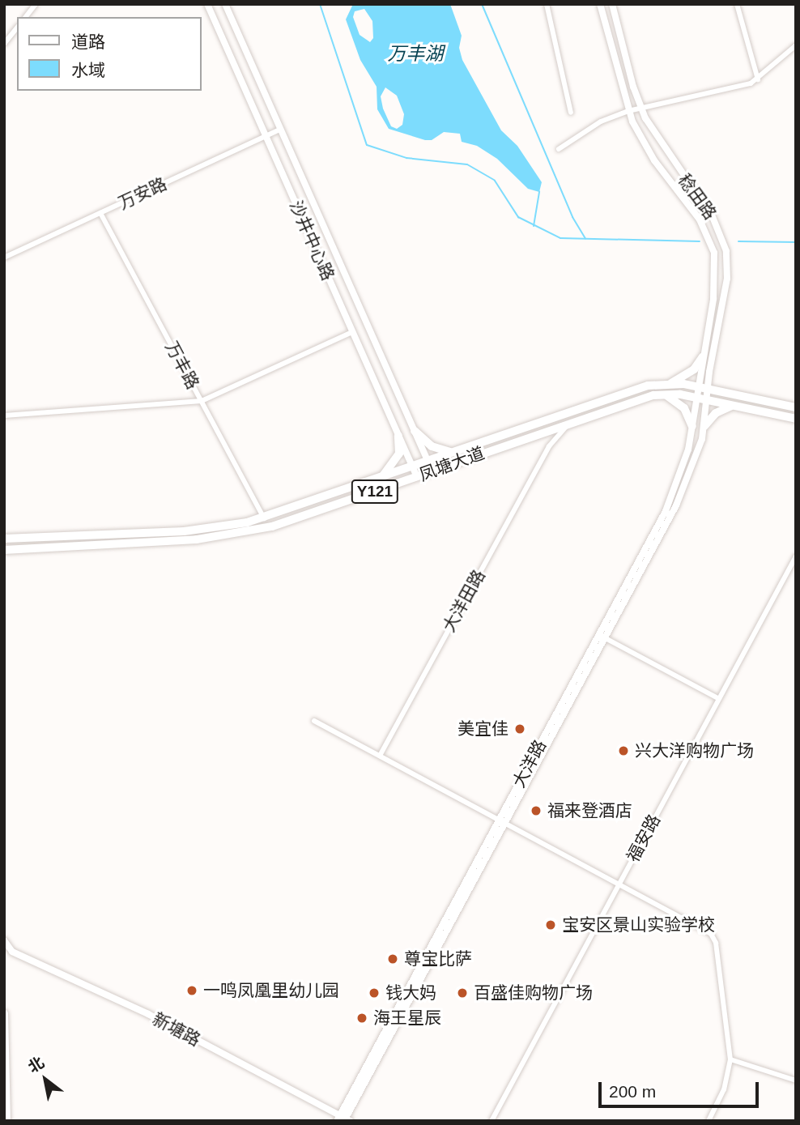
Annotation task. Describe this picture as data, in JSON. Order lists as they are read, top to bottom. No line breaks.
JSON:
{"streets":{"main road":["凤塘大道","Y121"],"street":["万安路","稔田路","沙井中心路","万丰路","大洋田路","大洋路","福安路","新塘路"]},"crossings":[["万安路","沙井中心路"],["万安路","万丰路"],["稔田路","凤塘大道"],["稔田路","大洋路"],["沙井中心路","凤塘大道"],["万丰路","凤塘大道"],["凤塘大道","大洋田路"],["凤塘大道","大洋路"],["大洋路","新塘路"]],"water":["万丰湖"],"places":["美宜佳","兴大洋购物广场","福来登酒店","宝安区景山实验学校","尊宝比萨","一鸣凤凰里幼儿园","钱大妈","百盛佳购物广场","海王星辰"],"legend":["道路","水域"],"scale_bar":"200 m","north":"top left"}
